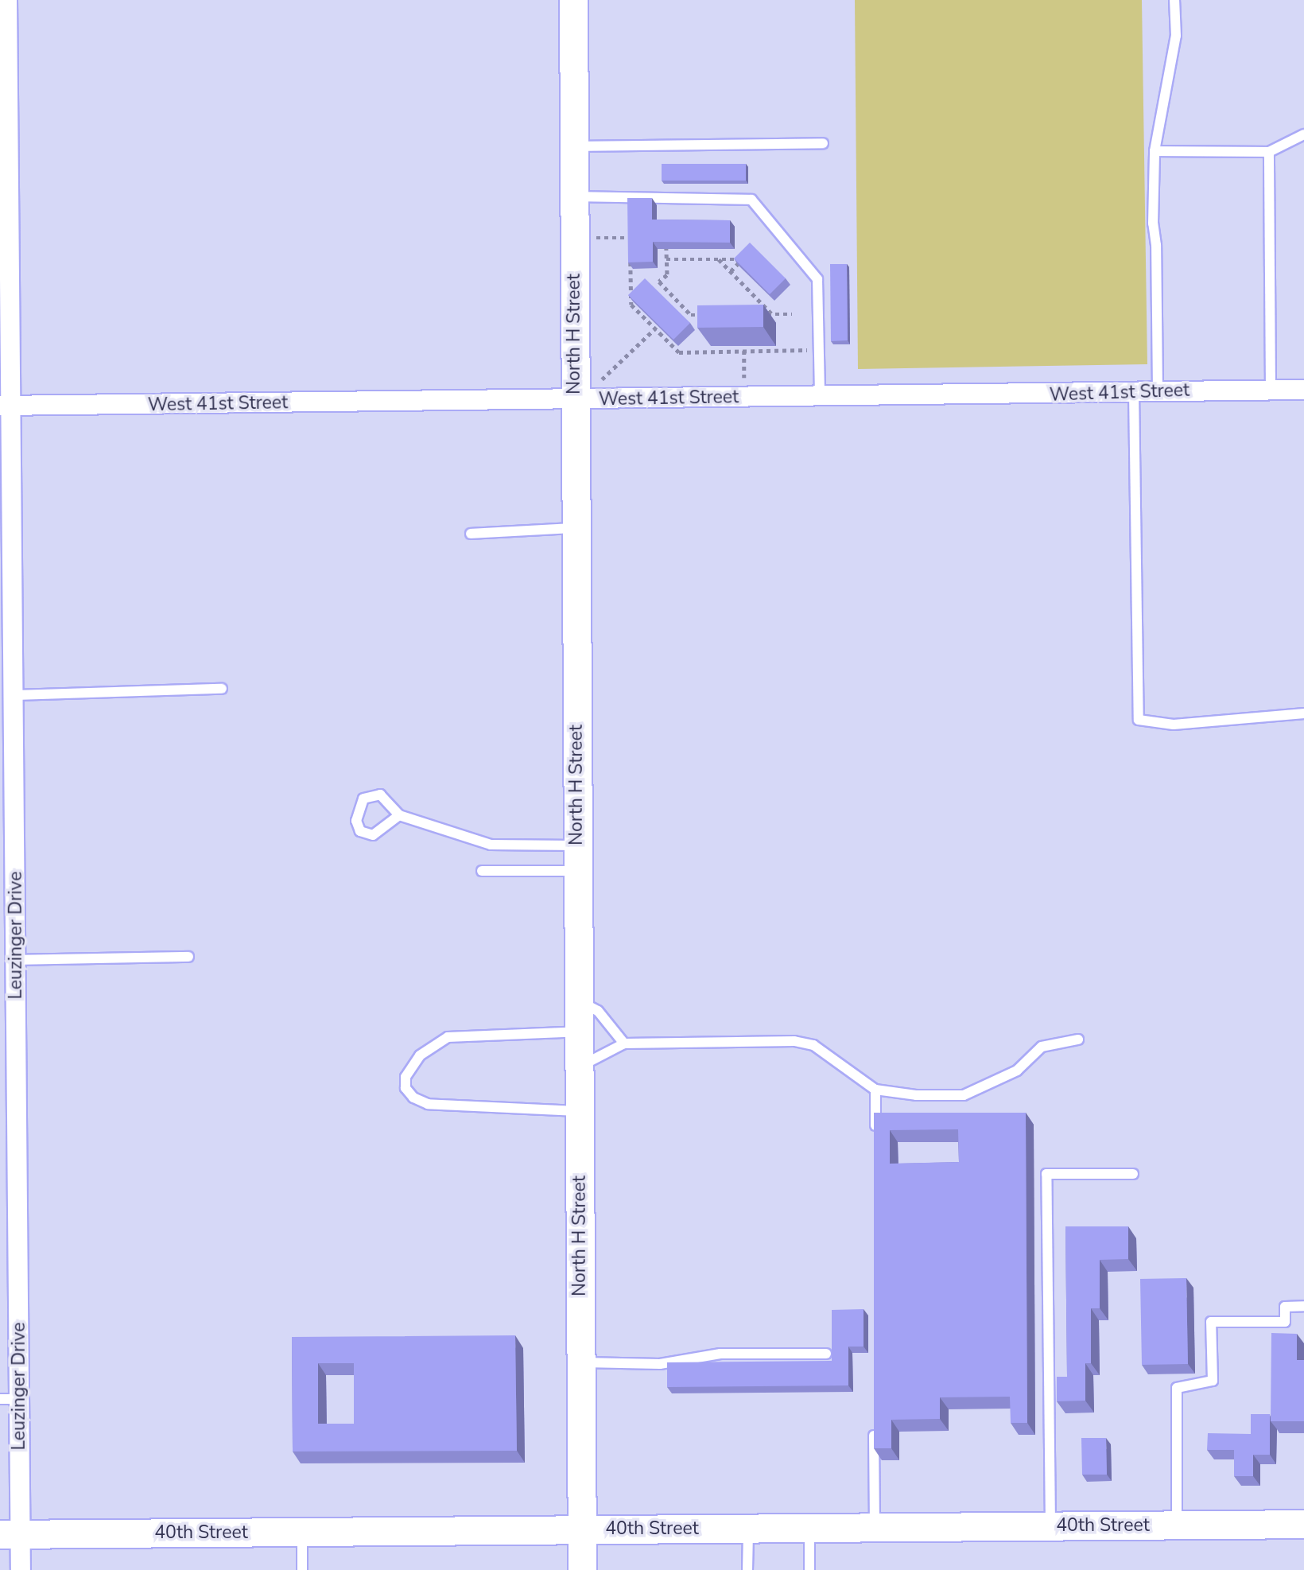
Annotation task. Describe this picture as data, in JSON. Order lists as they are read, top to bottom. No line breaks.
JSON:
{"streets":{"street":["North H Street","West 41st Street","Leuzinger Drive","40th Street"]},"crossings":[["North H Street","West 41st Street"],["North H Street","40th Street"],["West 41st Street","Leuzinger Drive"],["Leuzinger Drive","40th Street"]]}
